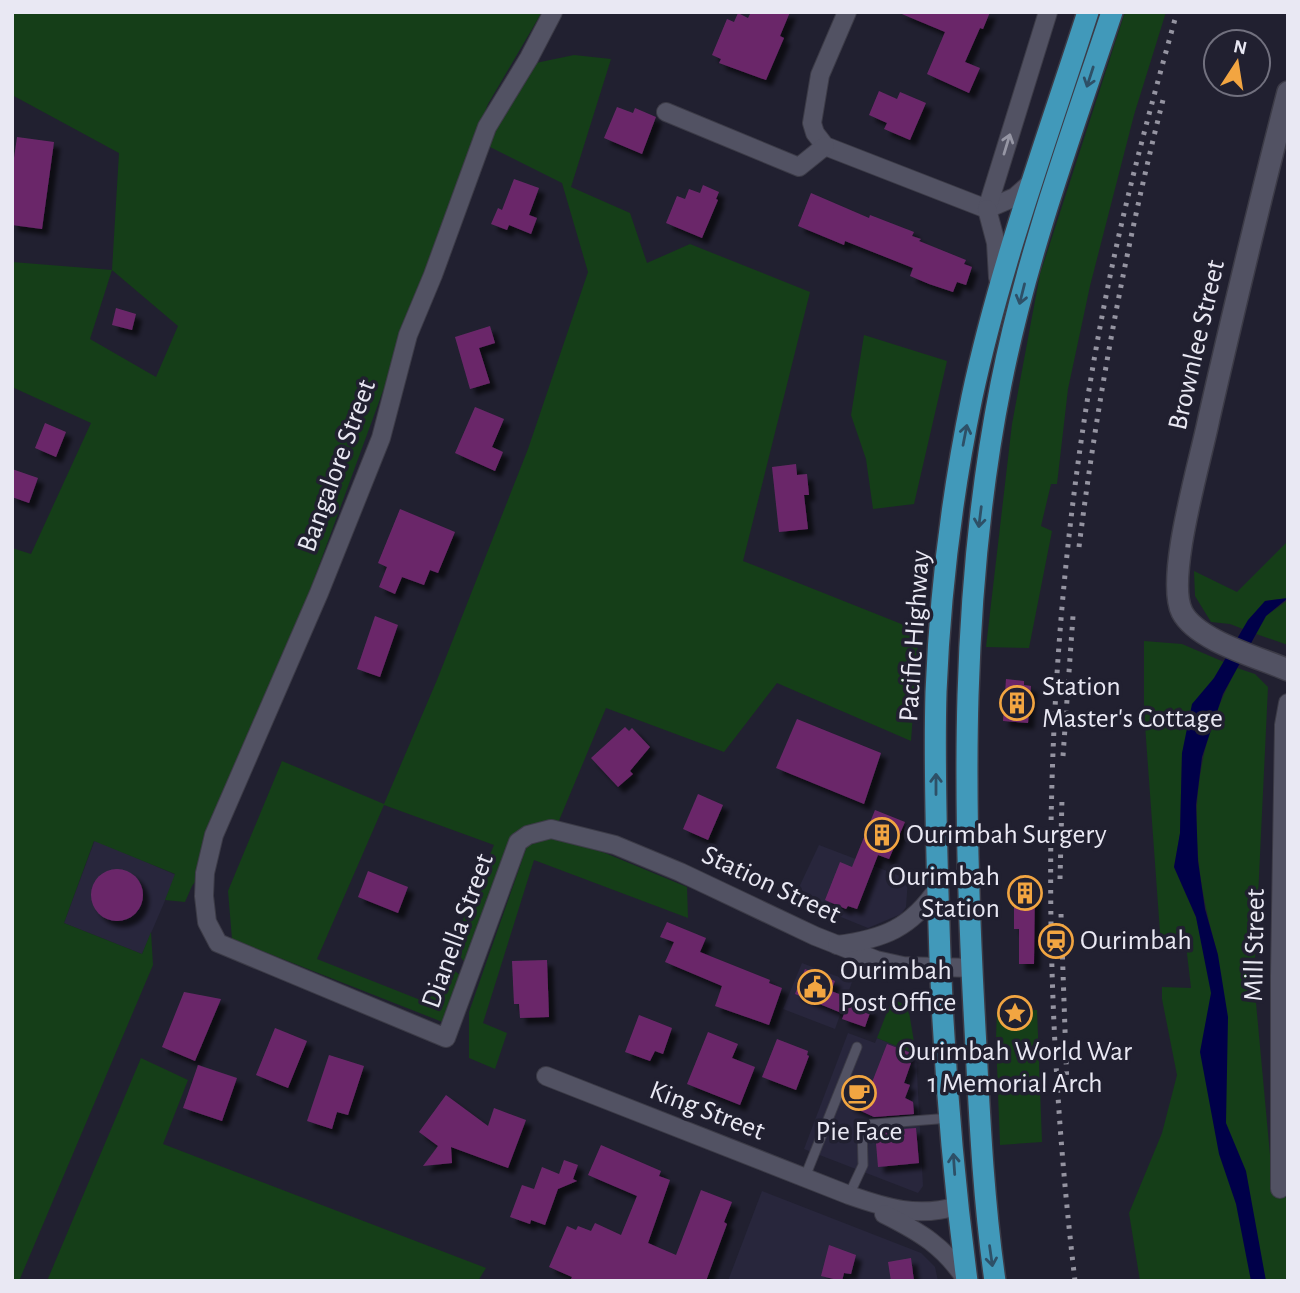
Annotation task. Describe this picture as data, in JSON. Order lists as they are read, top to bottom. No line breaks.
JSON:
{"streets":{"main road":["Pacific Highway"],"street":["Brownlee Street","Bangalore Street","Station Street","Dianella Street","Mill Street","King Street"]},"crossings":[["Bangalore Street","Dianella Street"],["Pacific Highway","Station Street"],["Pacific Highway","King Street"],["Station Street","Dianella Street"]],"places":{"building":["Station Master's Cottage","Ourimbah Surgery","Ourimbah Station"],"station":["Ourimbah"],"public building":["Ourimbah Post Office"],"place":["Ourimbah World War 1 Memorial Arch"],"cafe":["Pie Face"]},"north":"top"}
